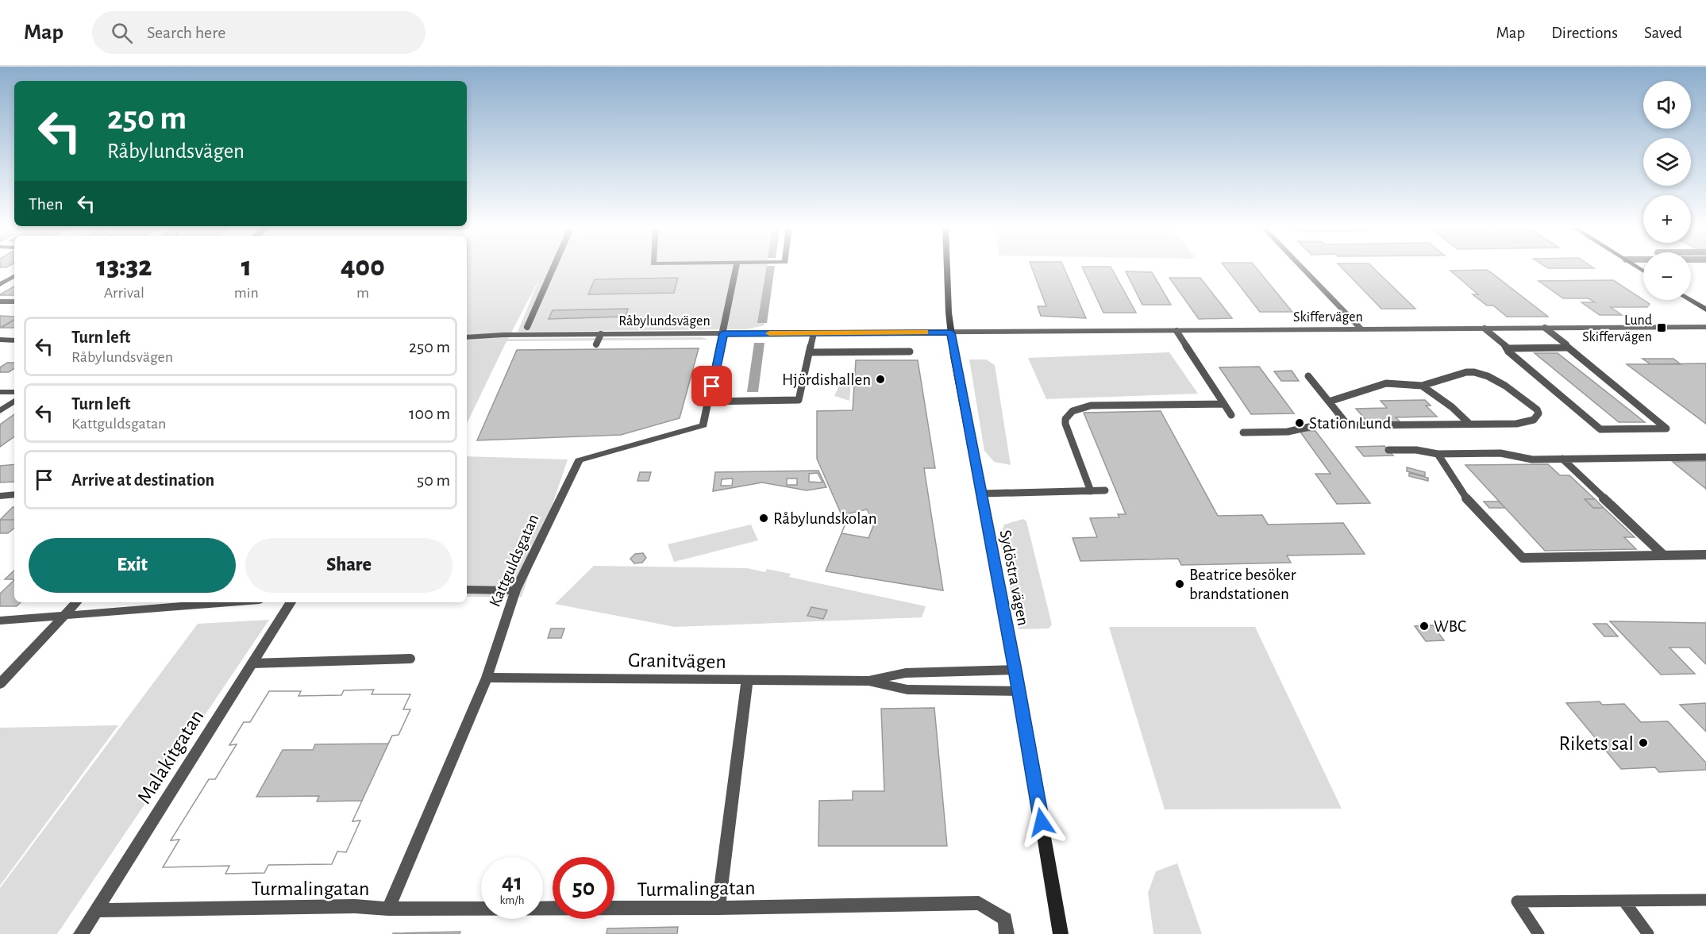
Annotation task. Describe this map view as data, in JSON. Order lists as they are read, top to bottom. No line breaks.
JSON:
{"streets":{"main road":["Sydöstra vägen"],"street":["Skiffervägen","Råbylundsvägen","Kattguldsgatan","Granitvägen","Malakitgatan","Turmalingatan"]},"crossings":[["Skiffervägen","Råbylundsvägen"],["Skiffervägen","Sydöstra vägen"],["Råbylundsvägen","Kattguldsgatan"],["Råbylundsvägen","Sydöstra vägen"],["Kattguldsgatan","Granitvägen"],["Kattguldsgatan","Turmalingatan"],["Sydöstra vägen","Granitvägen"],["Malakitgatan","Turmalingatan"]],"places":{"transit":["Lund Skiffervägen"],"other":["Hjördishallen","Station Lund","Råbylundskolan","Beatrice besöker brandstationen","WBC","Rikets sal"]},"page":{"header":"Map","search":"Search here","nav":["Map","Directions","Saved"],"map_buttons":["+","−"],"turn":["250 m","Råbylundsvägen"],"then":"Then","eta":["13:32","Arrival","1","min","400","m"],"list":[{"name":"Turn left","note":"Råbylundsvägen","value":"250 m"},{"name":"Turn left","note":"Kattguldsgatan","value":"100 m"},{"name":"Arrive at destination","value":"50 m"}],"buttons":["Exit","Share"],"speed":"41 km/h","limit":"50"}}
